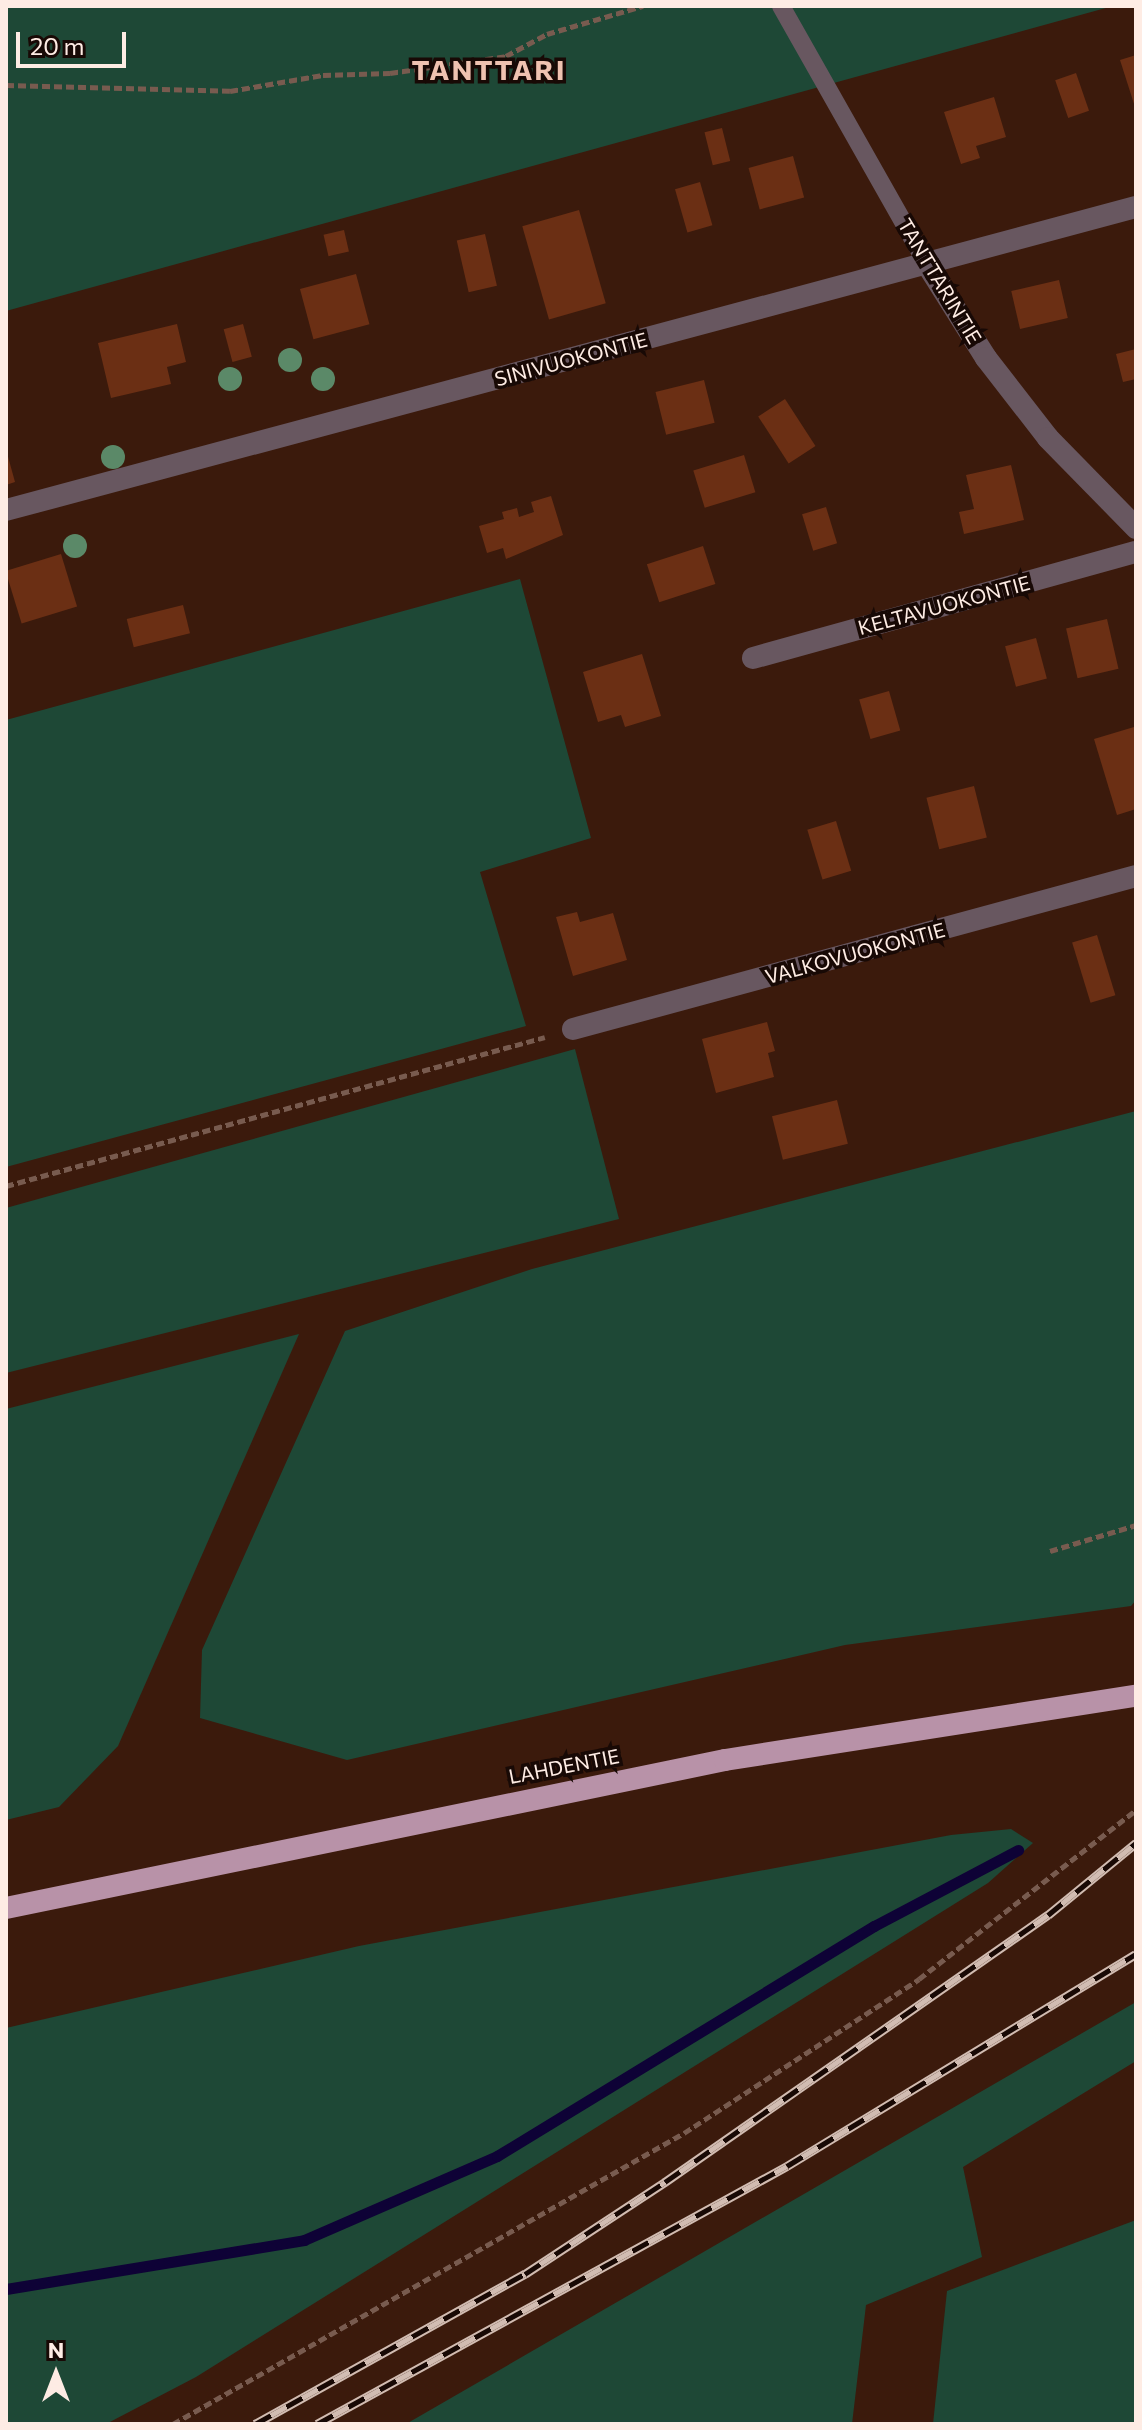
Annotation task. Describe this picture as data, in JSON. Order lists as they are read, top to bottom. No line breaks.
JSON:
{"streets":{"highway":["LAHDENTIE"],"street":["TANTTARINTIE","SINIVUOKONTIE","KELTAVUOKONTIE","VALKOVUOKONTIE"]},"crossings":[["TANTTARINTIE","SINIVUOKONTIE"]],"districts":["TANTTARI"],"scale_bar":"20 m","north":"top"}
